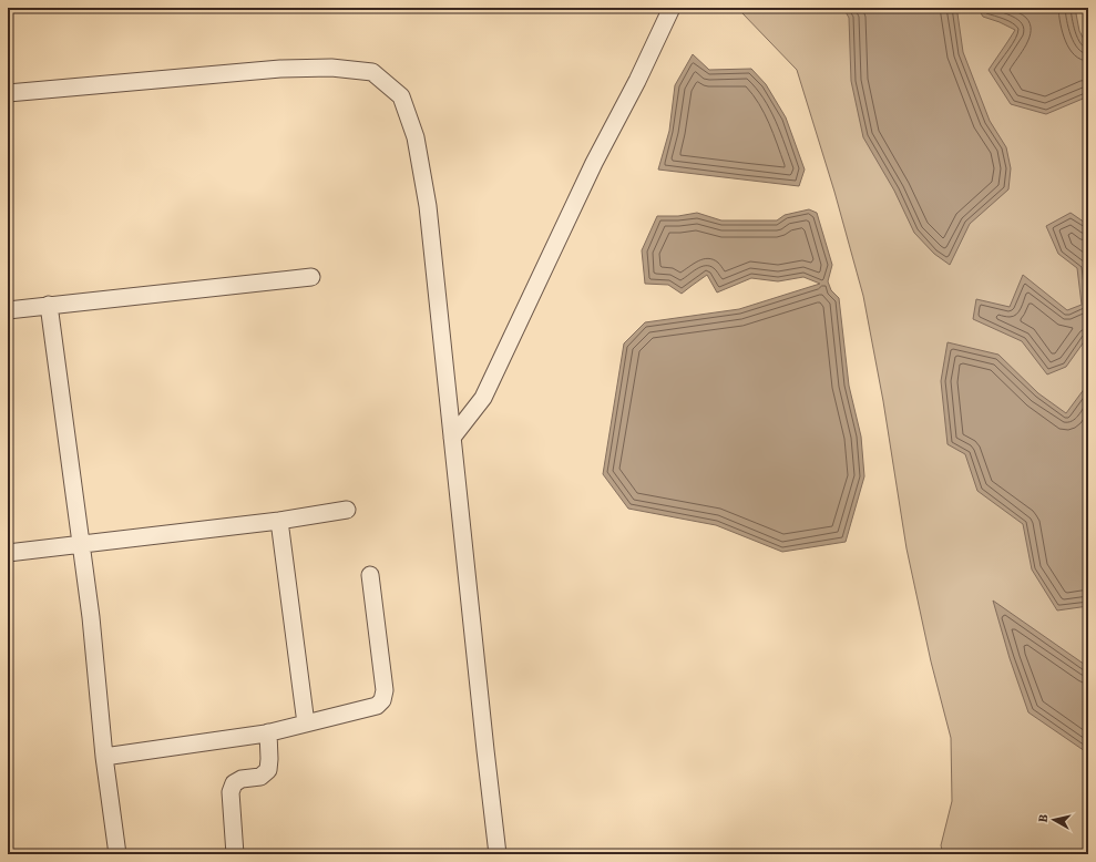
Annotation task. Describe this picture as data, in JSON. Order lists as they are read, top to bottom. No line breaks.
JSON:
{"north":"left"}
